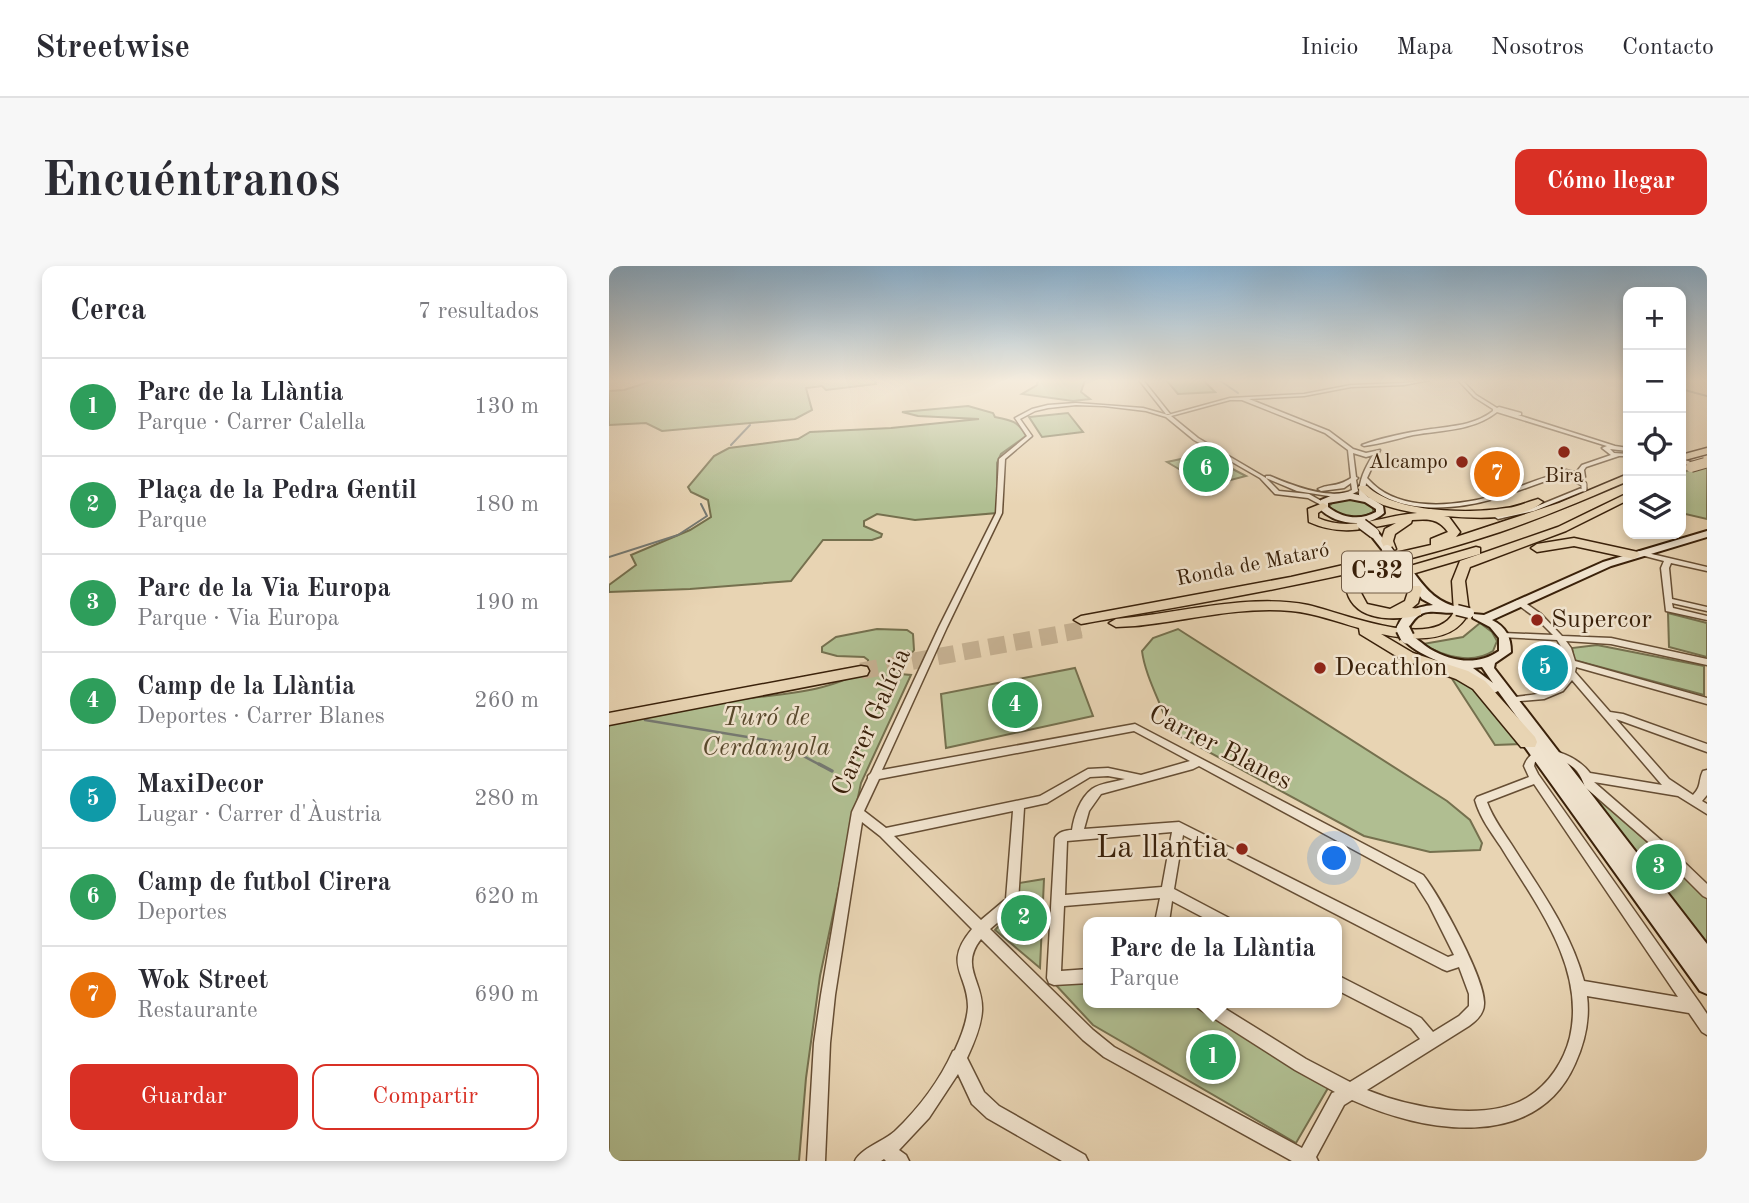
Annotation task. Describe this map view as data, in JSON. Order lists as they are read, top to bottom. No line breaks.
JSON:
{"streets":{"highway":["Ronda de Mataró","C-32"],"street":["Carrer Galícia","Carrer Blanes"]},"crossings":[["Carrer Galícia","Carrer Blanes"]],"parks":["Turó de Cerdanyola"],"places":["Bira","Alcampo","Supercor","Decathlon","La llantia"],"page":{"header":"Streetwise","nav":["Inicio","Mapa","Nosotros","Contacto"],"buttons":["Cómo llegar",["Guardar","Compartir"]],"title":"Encuéntranos","heading":["Cerca","7 resultados"],"map_buttons":["+","−"],"list":[{"mark":"1","name":"Parc de la Llàntia","note":"Parque · Carrer Calella","value":"130 m"},{"mark":"2","name":"Plaça de la Pedra Gentil","note":"Parque","value":"180 m"},{"mark":"3","name":"Parc de la Via Europa","note":"Parque · Via Europa","value":"190 m"},{"mark":"4","name":"Camp de la Llàntia","note":"Deportes · Carrer Blanes","value":"260 m"},{"mark":"5","name":"MaxiDecor","note":"Lugar · Carrer d'Àustria","value":"280 m"},{"mark":"6","name":"Camp de futbol Cirera","note":"Deportes","value":"620 m"},{"mark":"7","name":"Wok Street","note":"Restaurante","value":"690 m"}],"pins":["6","7","5","4","3","2","1"],"popup":["Parc de la Llàntia","Parque"]}}
